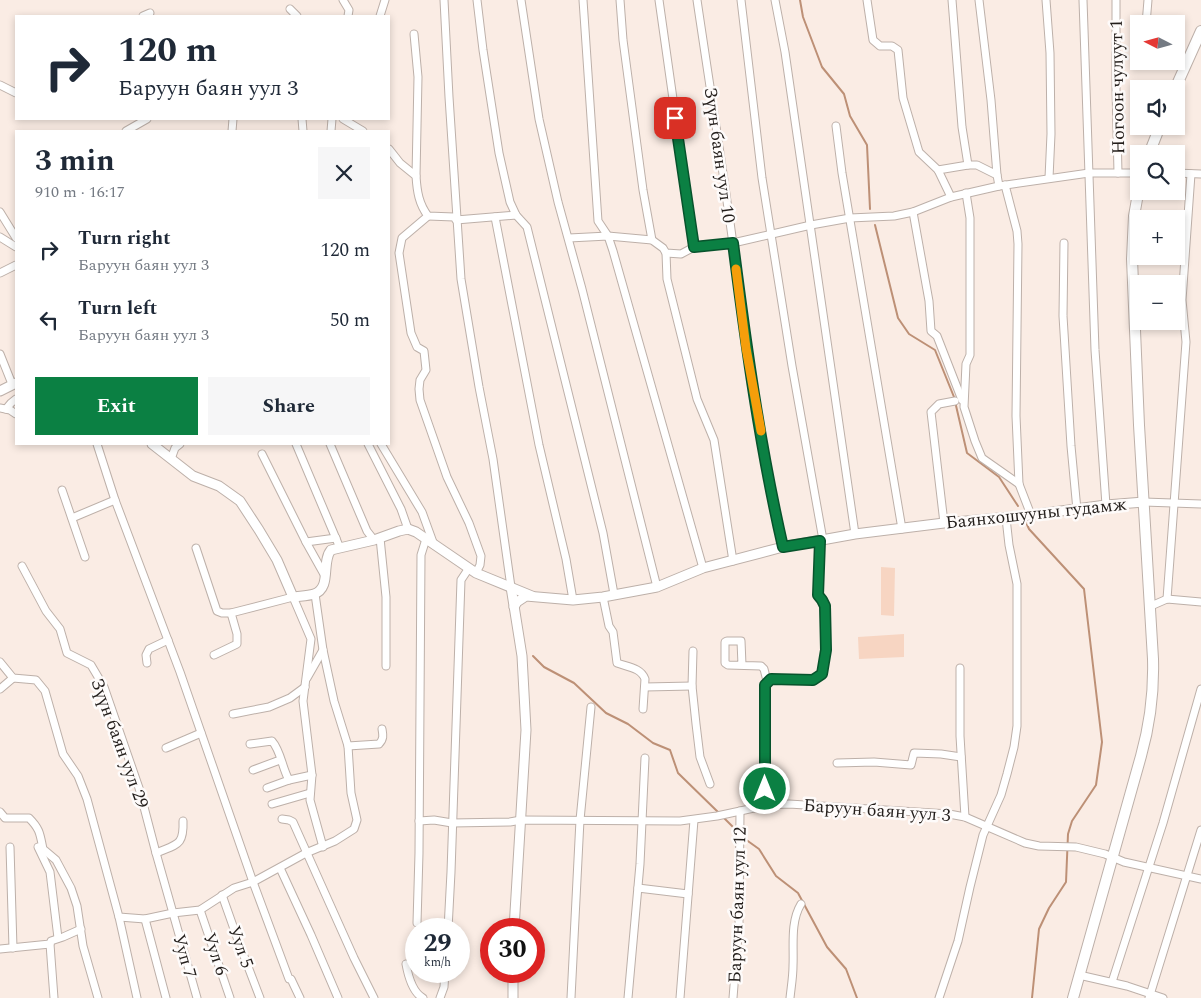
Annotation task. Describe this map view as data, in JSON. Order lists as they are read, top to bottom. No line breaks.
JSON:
{"streets":{"main road":["Баянхошууны гудамж"],"street":["Ногоон чулуут 1","Зүүн баян уул 10","Зүүн баян уул 29","Баруун баян уул 3","Баруун баян уул 12","Уул 5","Уул 6","Ууп 7"]},"crossings":[["Зүүн баян уул 10","Баянхошууны гудамж"],["Баянхошууны гудамж","Баруун баян уул 3"],["Зүүн баян уул 29","Ууп 7"],["Баруун баян уул 3","Баруун баян уул 12"]],"north":"left","page":{"map_buttons":["+","−"],"turn":["120 m","Баруун баян уул 3"],"heading":["3 min","910 m · 16:17"],"list":[{"name":"Turn right","note":"Баруун баян уул 3","value":"120 m"},{"name":"Turn left","note":"Баруун баян уул 3","value":"50 m"}],"buttons":["Exit","Share"],"speed":"29 km/h","limit":"30"}}
